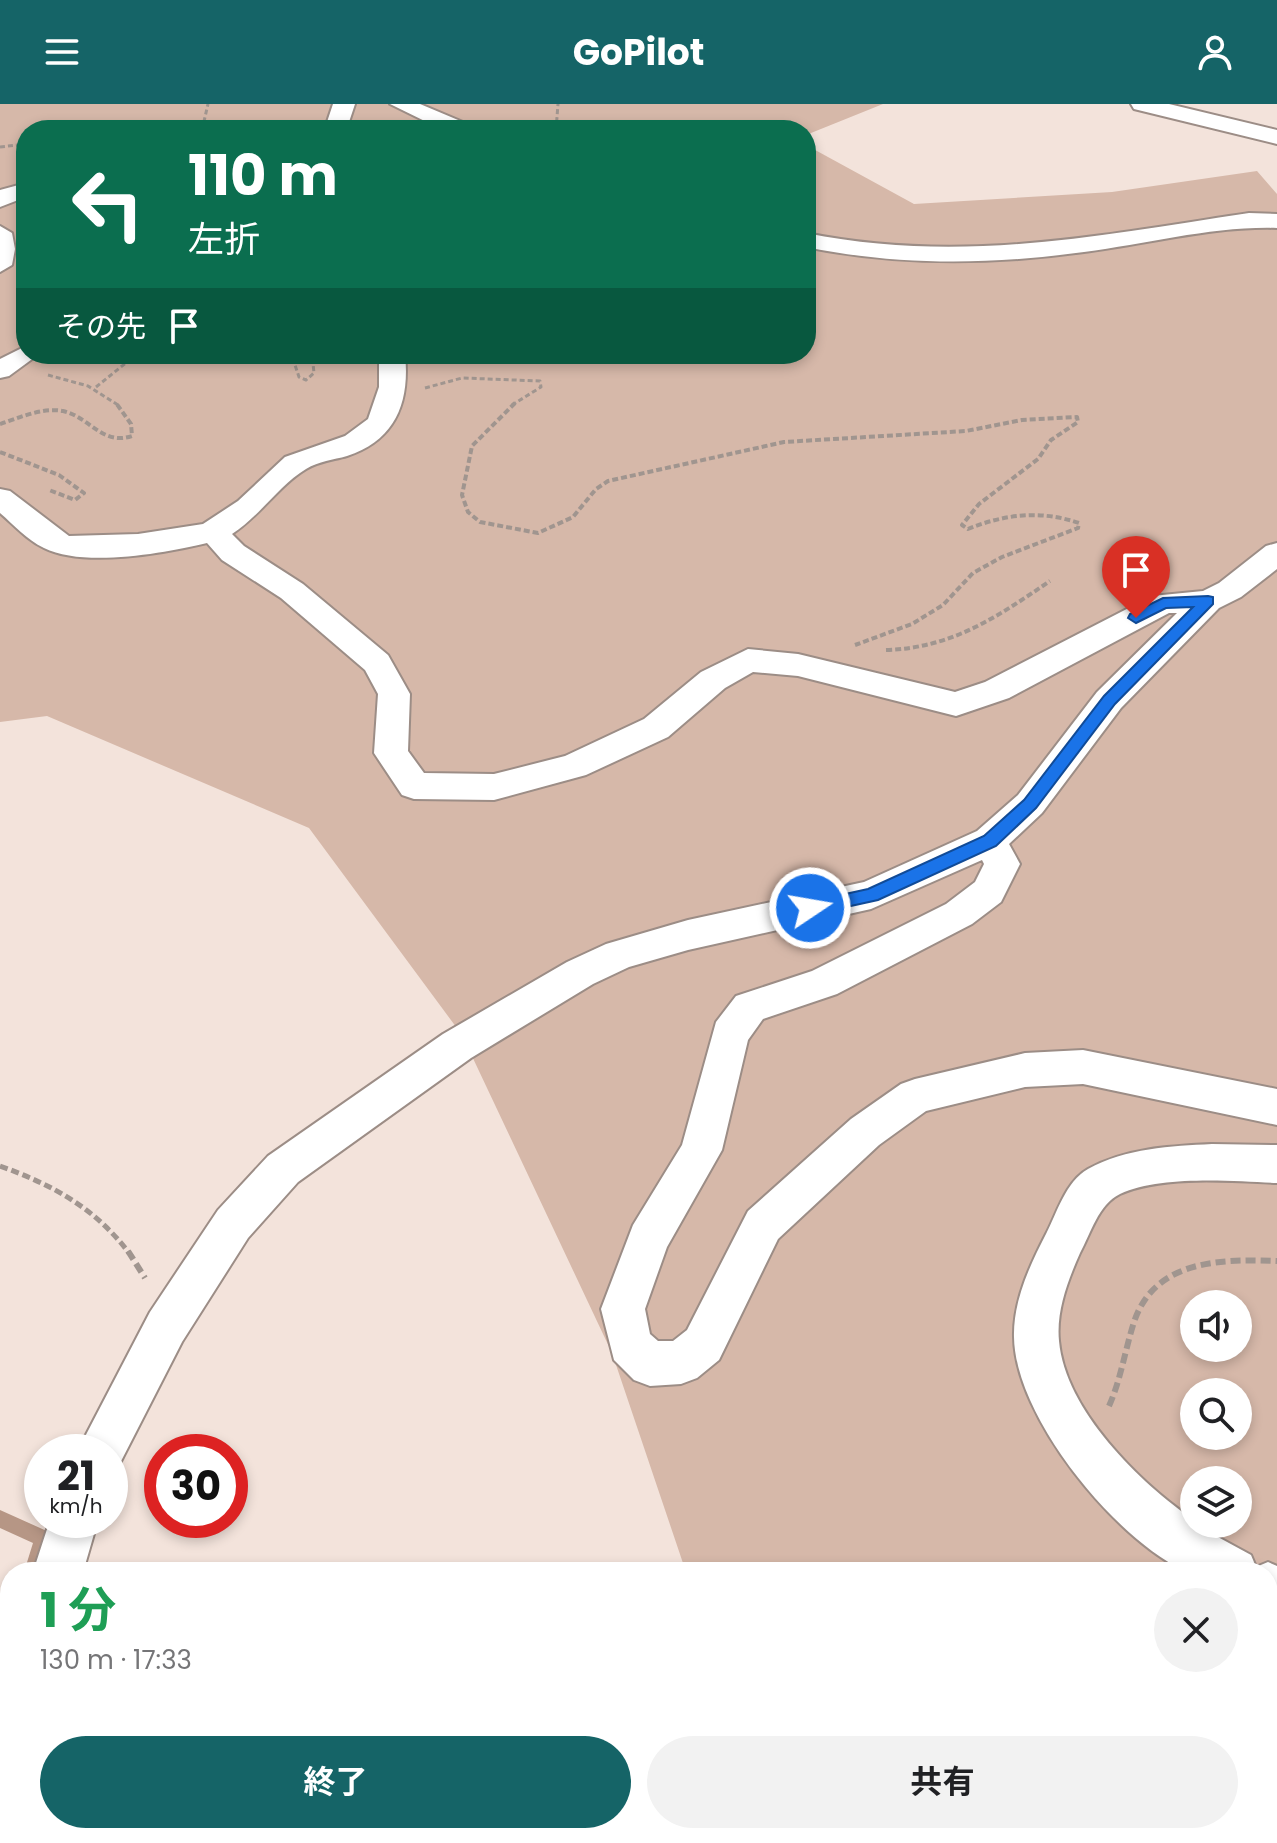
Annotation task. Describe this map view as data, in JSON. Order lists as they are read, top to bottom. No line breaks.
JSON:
{"page":{"header":"GoPilot","turn":["110 m","左折"],"then":"その先","speed":"21 km/h","limit":"30","heading":["1 分","130 m · 17:33"],"buttons":["終了","共有"]}}
